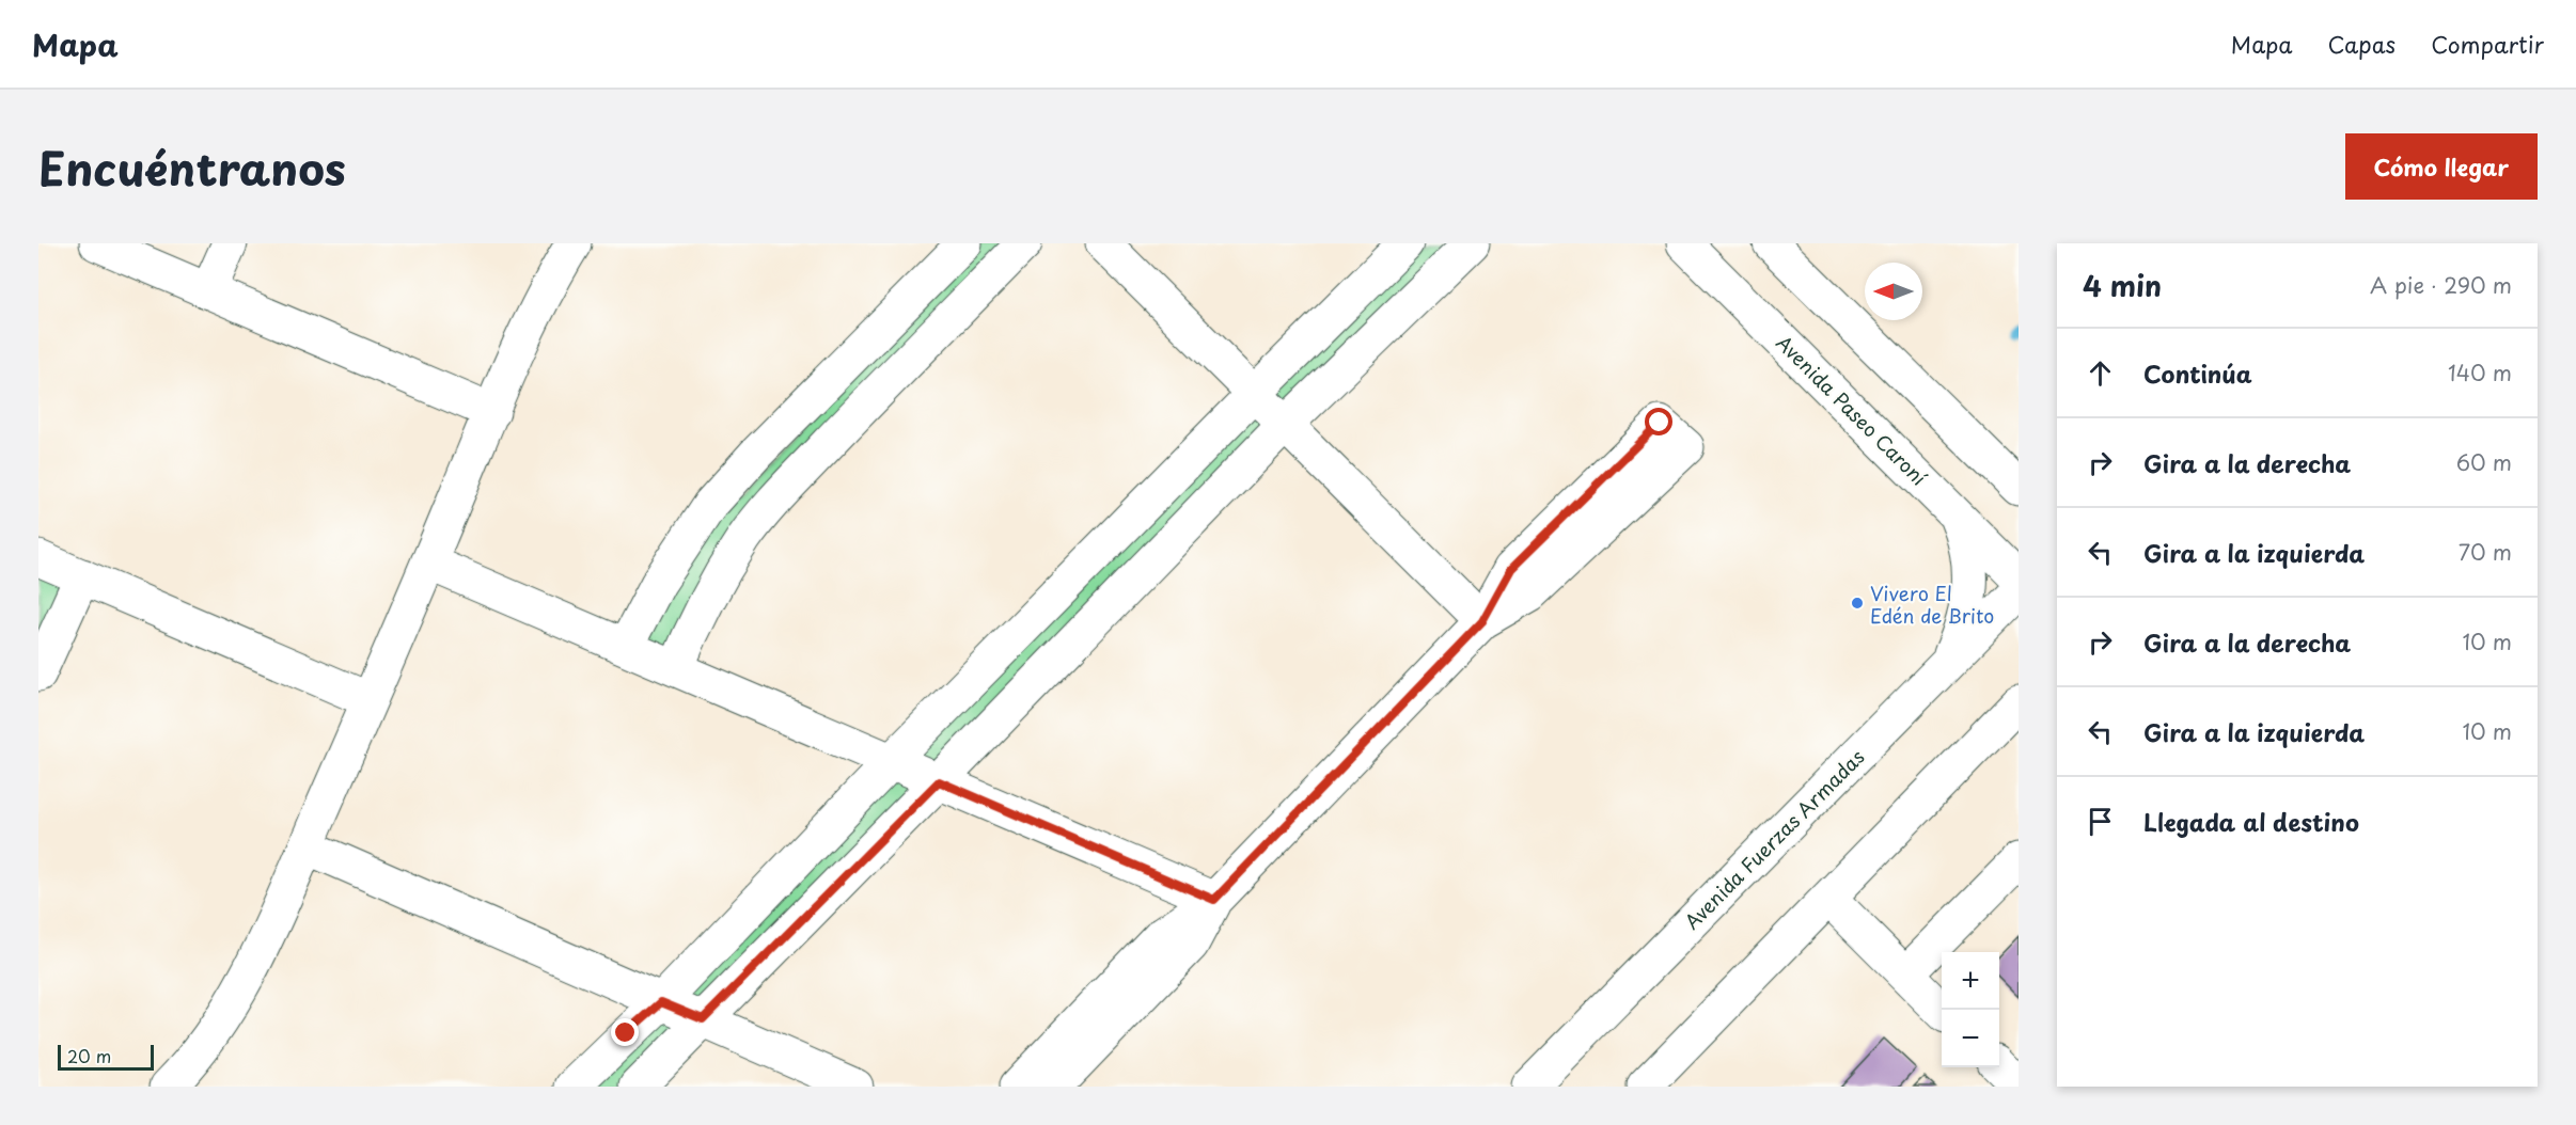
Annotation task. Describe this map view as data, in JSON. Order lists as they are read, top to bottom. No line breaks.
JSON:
{"streets":{"street":["Avenida Paseo Caroní","Avenida Fuerzas Armadas"]},"places":["Vivero El Edén de Brito"],"scale_bar":"20 m","north":"left","page":{"header":"Mapa","nav":["Mapa","Capas","Compartir"],"title":"Encuéntranos","buttons":"Cómo llegar","heading":["4 min","A pie · 290 m"],"list":[["Continúa","140 m"],["Gira a la derecha","60 m"],["Gira a la izquierda","70 m"],["Gira a la derecha","10 m"],["Gira a la izquierda","10 m"],"Llegada al destino"],"map_buttons":["+","−"],"scale":"20 m"}}
